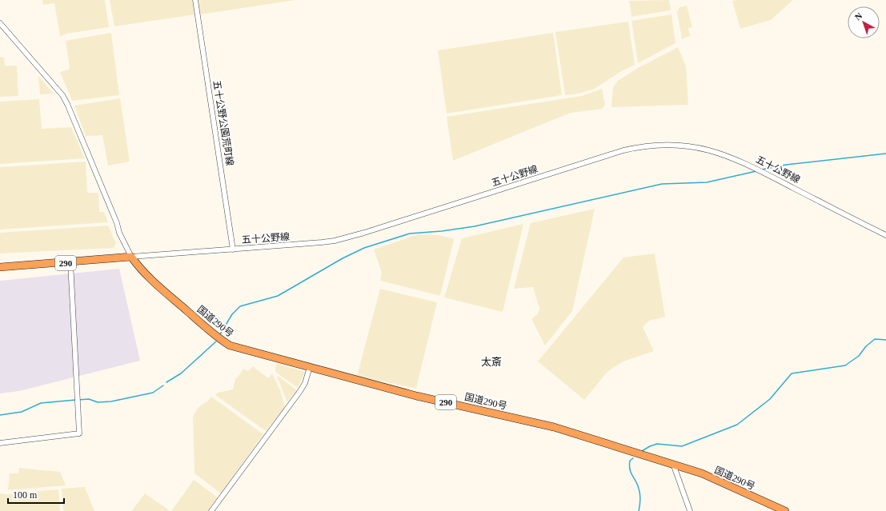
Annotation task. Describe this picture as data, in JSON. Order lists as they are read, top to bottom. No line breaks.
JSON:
{"streets":{"highway":["290","国道290号"],"street":["五十公野公園荒町線","五十公野線"]},"crossings":[["五十公野公園荒町線","五十公野線"],["五十公野線","290"],["五十公野線","国道290号"],["290","国道290号"]],"districts":["太斎"],"scale_bar":"100 m","north":"top left"}
